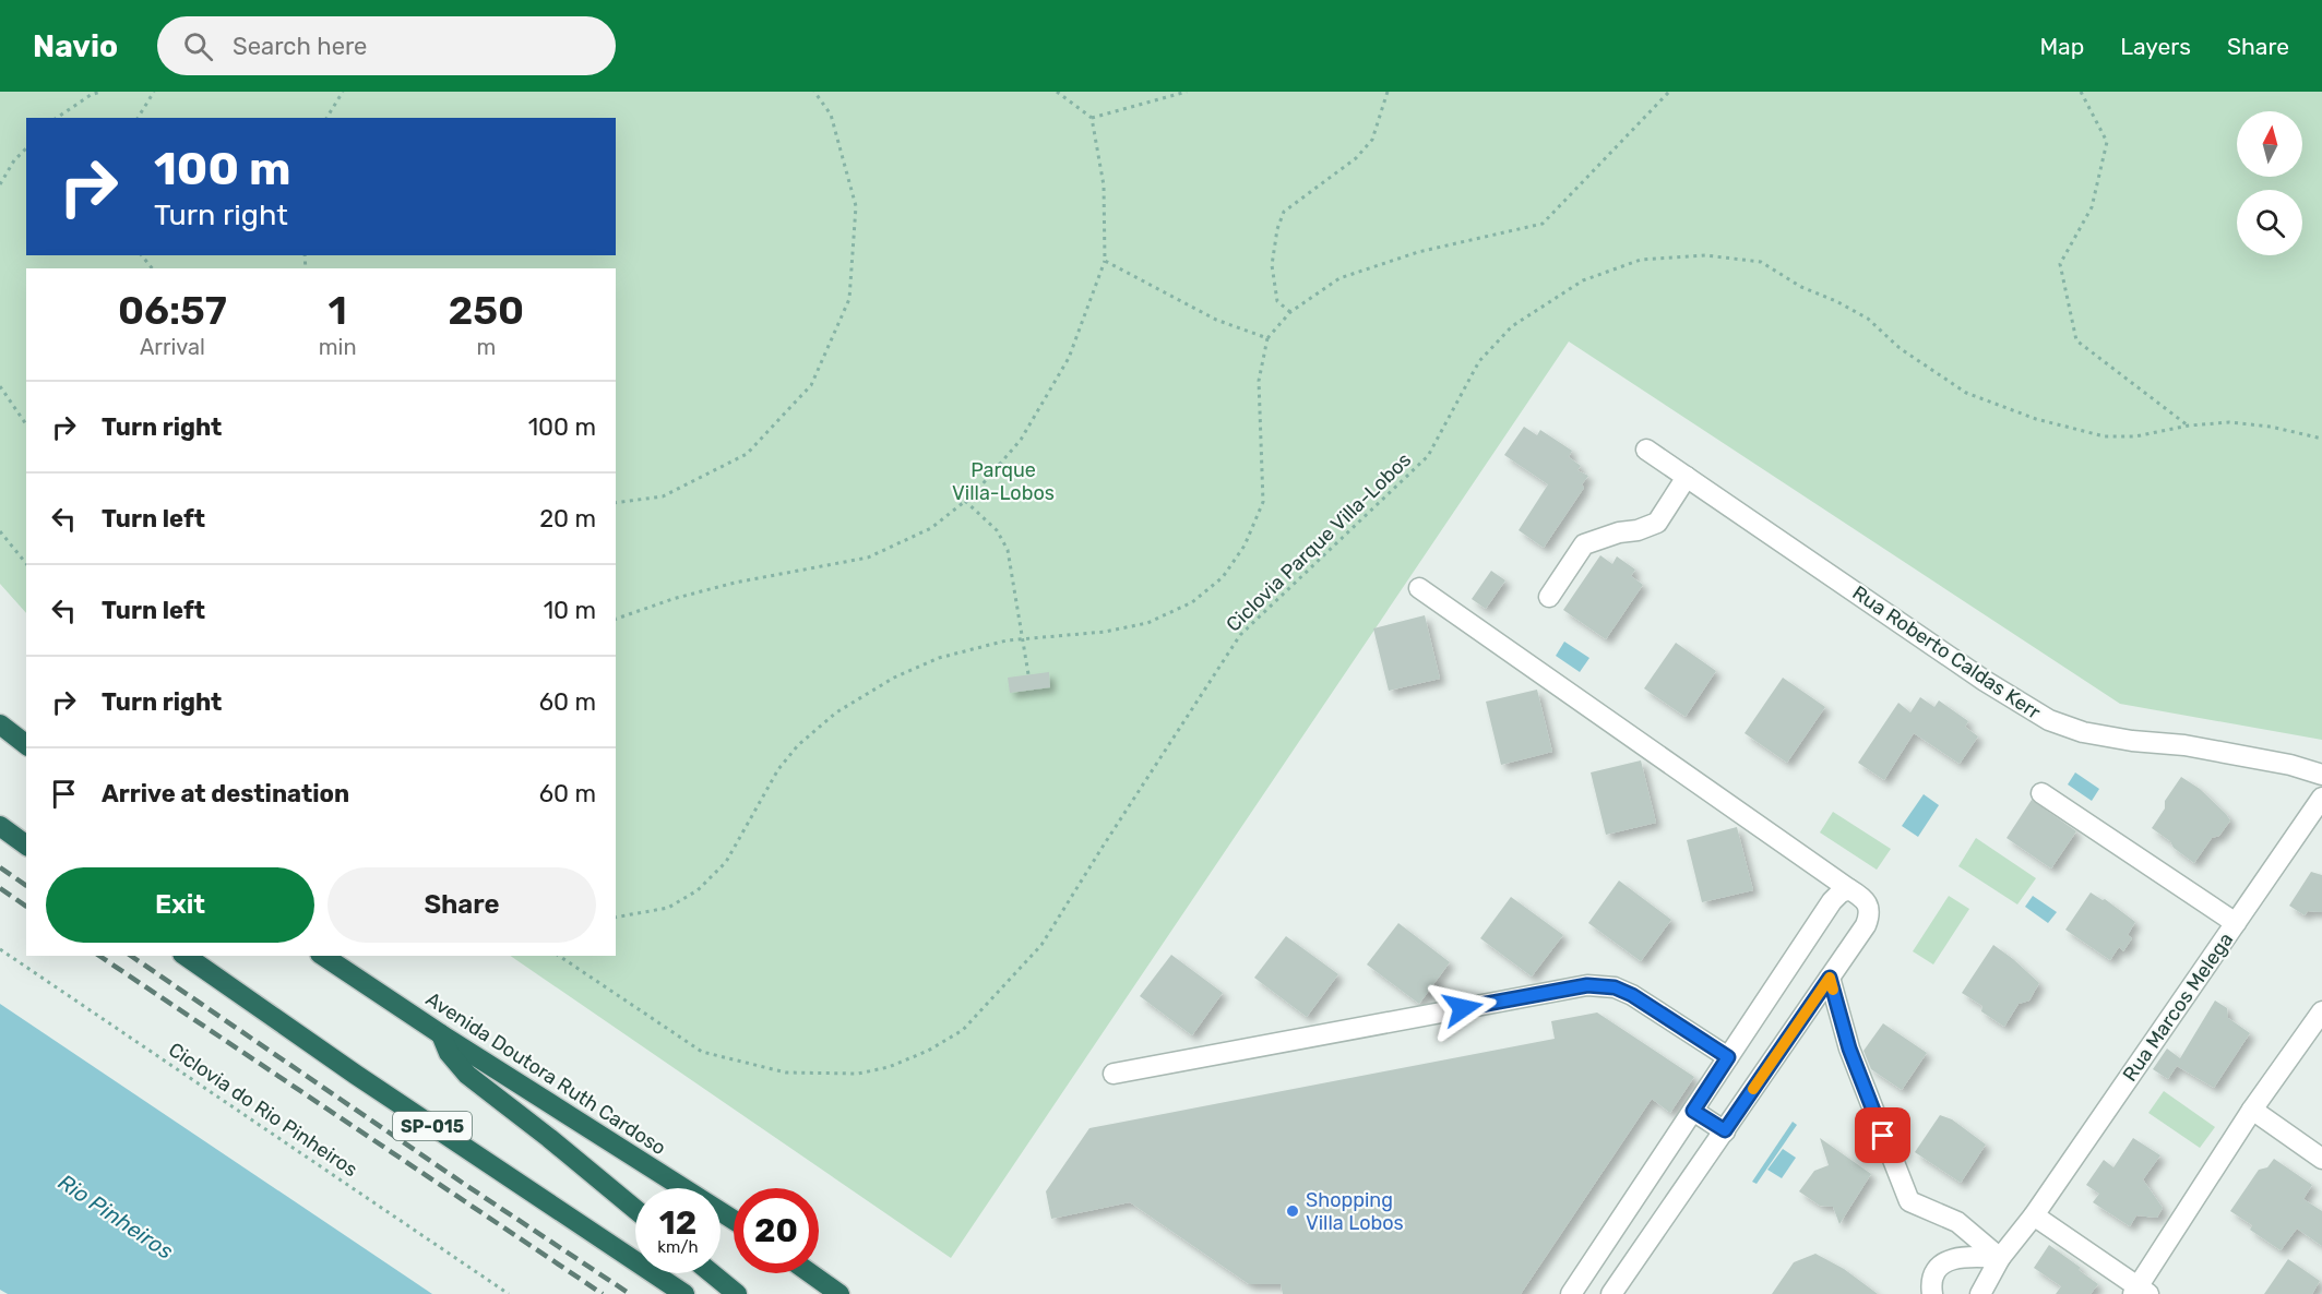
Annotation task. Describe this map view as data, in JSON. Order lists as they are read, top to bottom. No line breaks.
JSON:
{"streets":{"highway":["Avenida Doutora Ruth Cardoso","SP-015"],"street":["Rua Roberto Caldas Kerr","Rua Marcos Melega"],"path":["Ciclovia Parque Villa-Lobos","Ciclovia do Rio Pinheiros"]},"water":["Rio Pinheiros"],"parks":["Parque Villa-Lobos"],"places":["Shopping Villa Lobos"],"north":"top","page":{"header":"Navio","search":"Search here","nav":["Map","Layers","Share"],"turn":["100 m","Turn right"],"eta":["06:57","Arrival","1","min","250","m"],"list":[{"name":"Turn right","value":"100 m"},{"name":"Turn left","value":"20 m"},{"name":"Turn left","value":"10 m"},{"name":"Turn right","value":"60 m"},{"name":"Arrive at destination","value":"60 m"}],"buttons":["Exit","Share"],"speed":"12 km/h","limit":"20"}}
